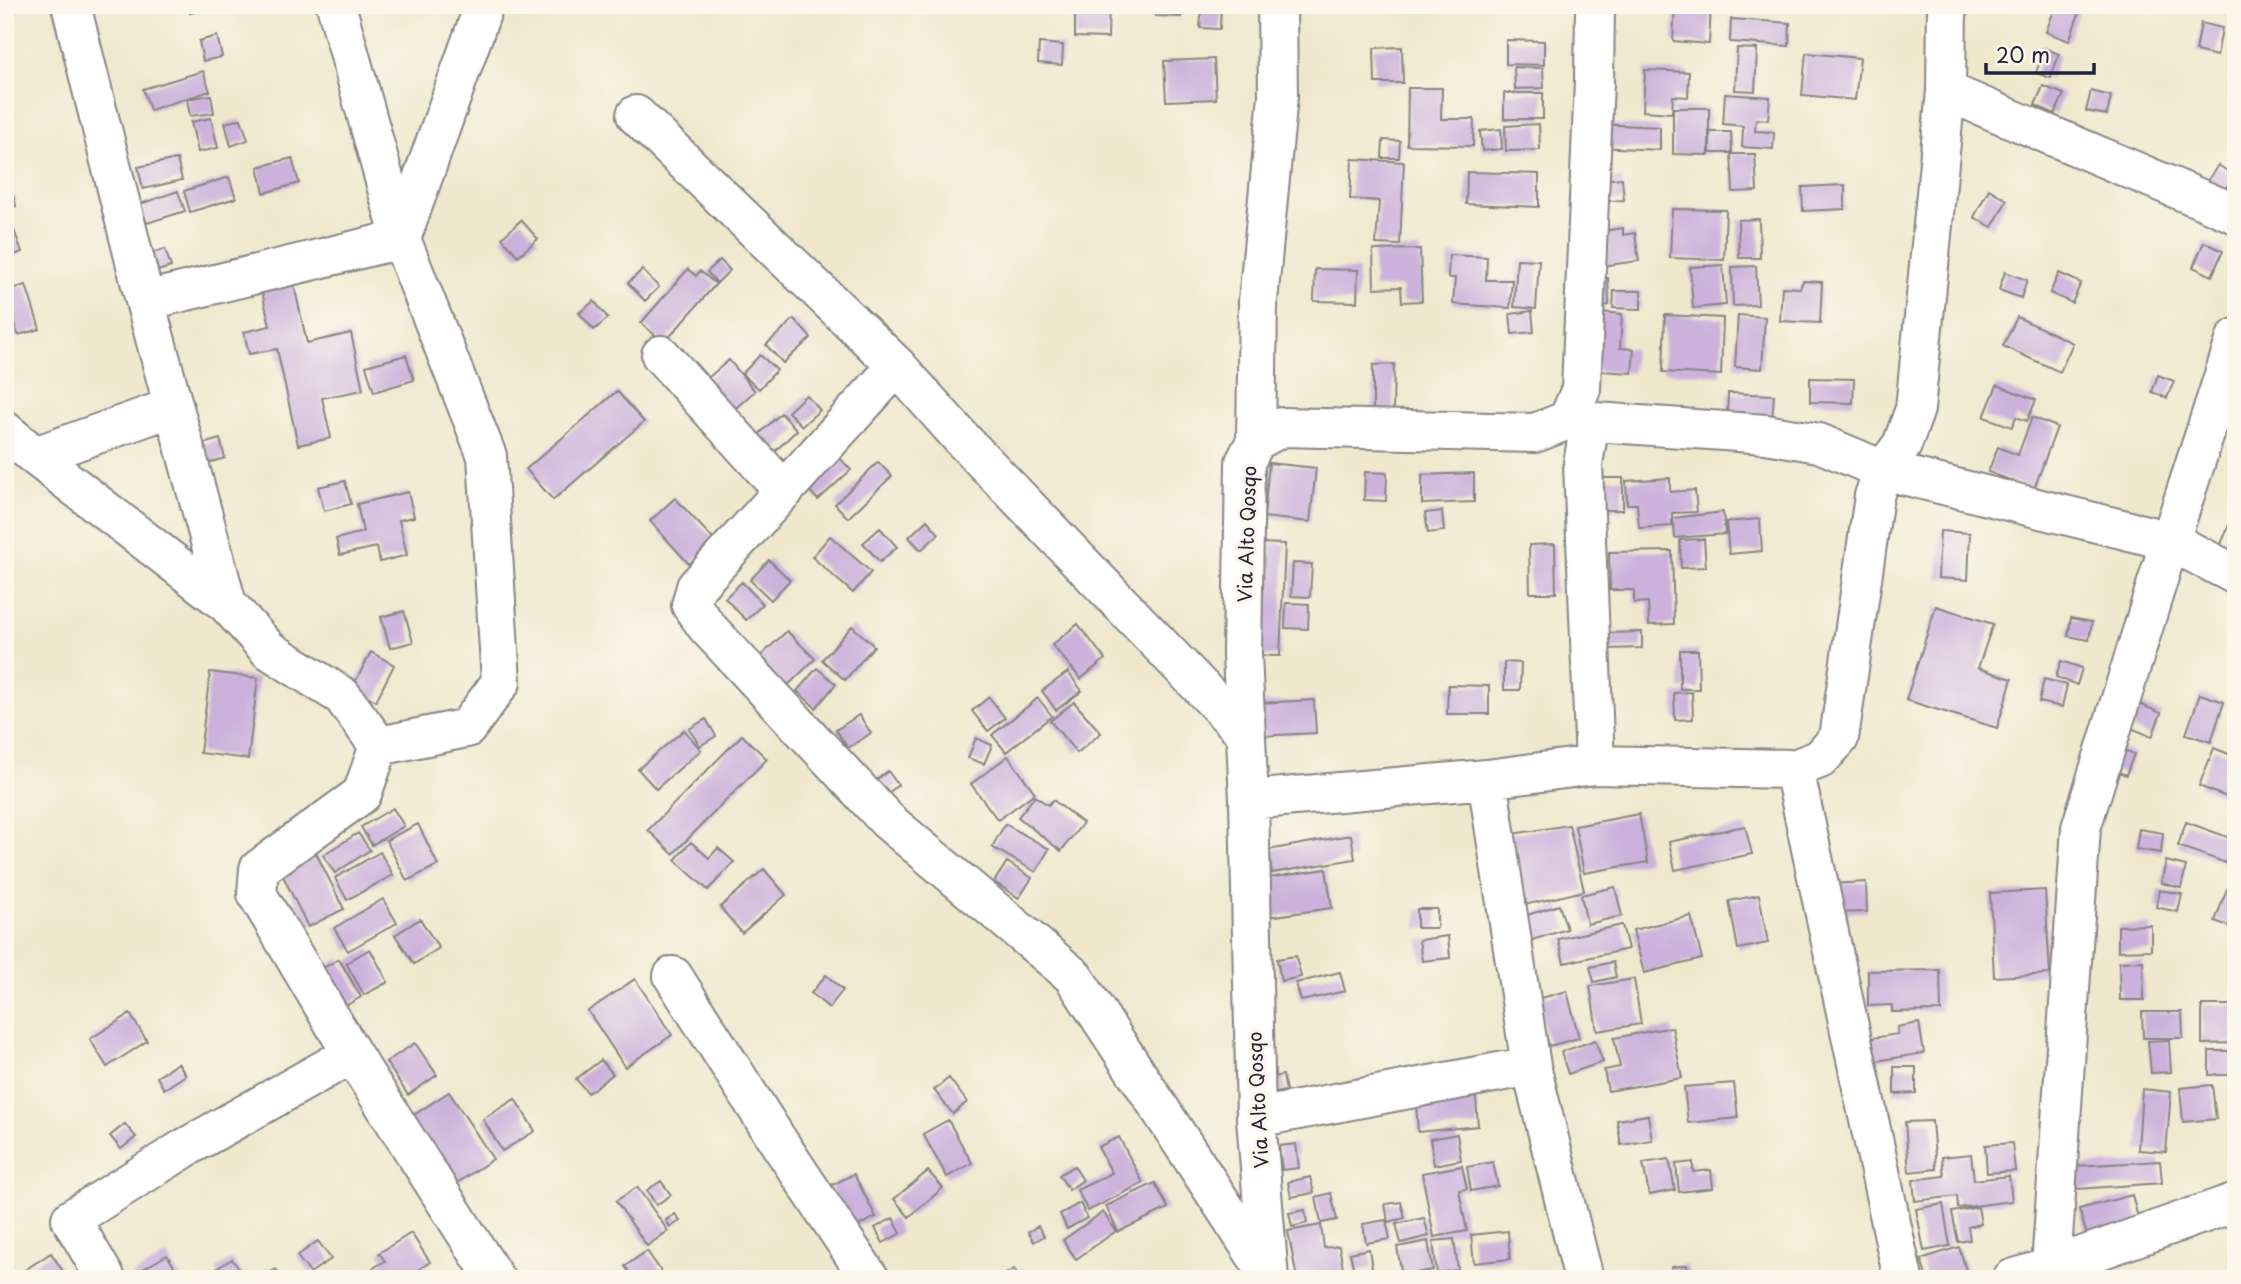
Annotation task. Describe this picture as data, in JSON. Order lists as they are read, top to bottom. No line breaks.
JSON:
{"streets":{"street":["Via Alto Qosqo"]},"scale_bar":"20 m"}
